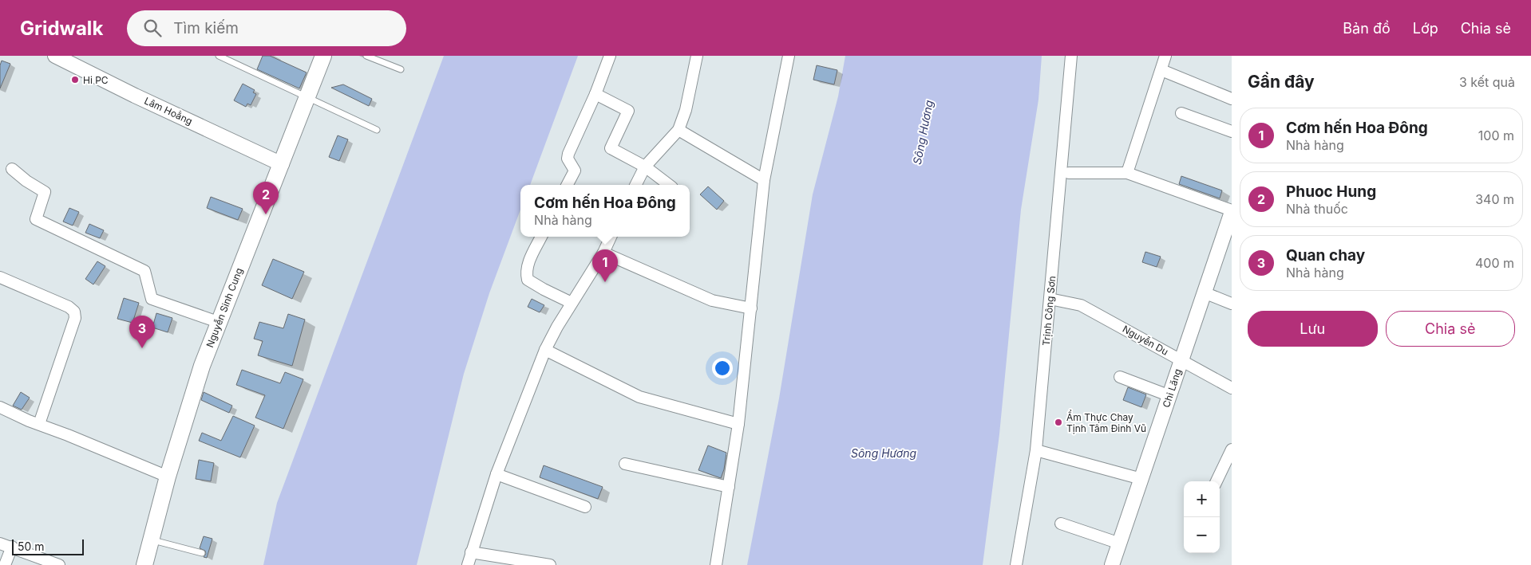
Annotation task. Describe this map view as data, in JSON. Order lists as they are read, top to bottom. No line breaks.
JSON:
{"streets":{"main road":["Nguyễn Sinh Cung"],"street":["Lâm Hoằng","Trịnh Công Sơn","Nguyễn Du","Chi Lăng"]},"crossings":[["Lâm Hoằng","Nguyễn Sinh Cung"],["Trịnh Công Sơn","Nguyễn Du"],["Nguyễn Du","Chi Lăng"]],"water":["Sông Hương"],"places":["Hi PC","Ẩm Thực Chay Tịnh Tâm Đinh Vũ"],"scale_bar":"50 m","page":{"header":"Gridwalk","search":"Tìm kiếm","nav":["Bản đồ","Lớp","Chia sẻ"],"heading":["Gần đây","3 kết quả"],"list":[{"mark":"1","name":"Cơm hến Hoa Đông","note":"Nhà hàng","value":"100 m"},{"mark":"2","name":"Phuoc Hung","note":"Nhà thuốc","value":"340 m"},{"mark":"3","name":"Quan chay","note":"Nhà hàng","value":"400 m"}],"pins":["2","1","3"],"popup":["Cơm hến Hoa Đông","Nhà hàng"],"buttons":["Lưu","Chia sẻ"],"map_buttons":["+","−"],"scale":"50 m"}}
